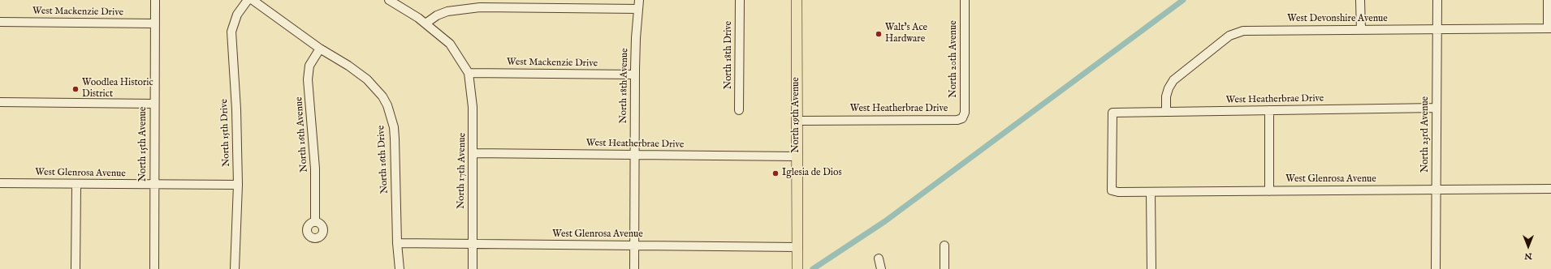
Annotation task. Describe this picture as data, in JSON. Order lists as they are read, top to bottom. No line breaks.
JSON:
{"streets":{"main road":["North 19th Avenue"],"street":["West Mackenzie Drive","West Devonshire Avenue","North 18th Drive","North 20th Avenue","North 18th Avenue","West Heatherbrae Drive","North 15th Drive","North 16th Avenue","North 23rd Avenue","North 15th Avenue","North 16th Drive","North 17th Avenue","West Glenrosa Avenue"]},"crossings":[["West Mackenzie Drive","North 18th Avenue"],["West Mackenzie Drive","North 15th Avenue"],["West Mackenzie Drive","North 17th Avenue"],["West Devonshire Avenue","West Heatherbrae Drive"],["West Devonshire Avenue","North 23rd Avenue"],["North 20th Avenue","West Heatherbrae Drive"],["North 18th Avenue","West Heatherbrae Drive"],["North 18th Avenue","West Glenrosa Avenue"],["West Heatherbrae Drive","North 19th Avenue"],["West Heatherbrae Drive","North 23rd Avenue"],["West Heatherbrae Drive","North 17th Avenue"],["West Heatherbrae Drive","West Glenrosa Avenue"],["North 19th Avenue","West Glenrosa Avenue"],["North 15th Drive","West Glenrosa Avenue"],["North 16th Avenue","North 16th Drive"],["North 23rd Avenue","West Glenrosa Avenue"],["North 15th Avenue","West Glenrosa Avenue"],["North 16th Drive","West Glenrosa Avenue"],["North 17th Avenue","West Glenrosa Avenue"]],"places":["Walt's Ace Hardware","Woodlea Historic District","Iglesia de Dios"],"north":"bottom"}
